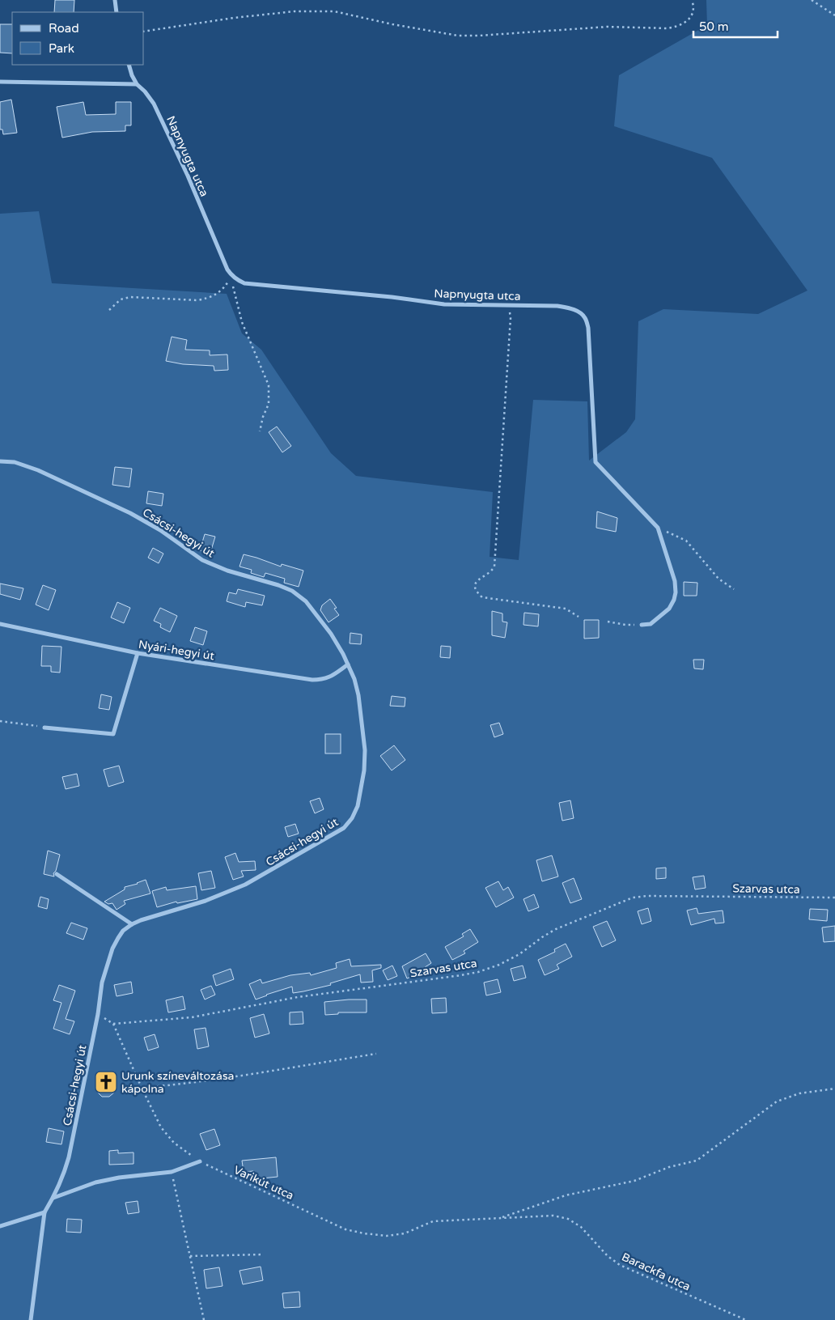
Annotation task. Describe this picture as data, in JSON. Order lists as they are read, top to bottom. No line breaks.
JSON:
{"streets":{"street":["Napnyugta utca","Csácsi-hegyi út","Nyári-hegyi út"],"path":["Szarvas utca","Varikút utca","Barackfa utca"]},"crossings":[["Csácsi-hegyi út","Nyári-hegyi út"],["Szarvas utca","Varikút utca"],["Varikút utca","Barackfa utca"]],"places":{"church":["Urunk színeváltozása kápolna"]},"legend":["Road","Park"],"scale_bar":"50 m"}
